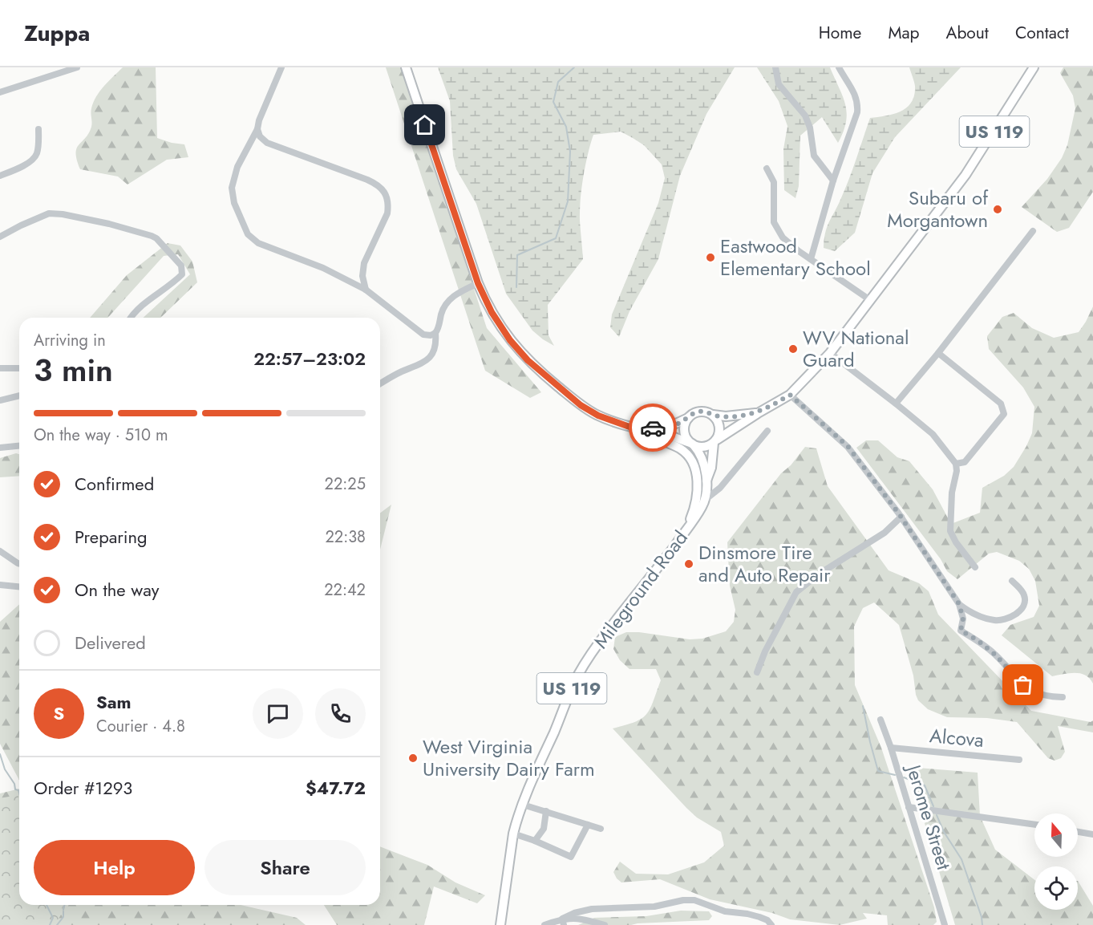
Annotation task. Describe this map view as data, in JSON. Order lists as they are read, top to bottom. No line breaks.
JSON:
{"streets":{"main road":["US 119","Mileground Road"],"street":["Alcova","Jerome Street"]},"crossings":[["US 119","Mileground Road"],["Alcova","Jerome Street"]],"places":["Subaru of Morgantown","Eastwood Elementary School","WV National Guard","Dinsmore Tire and Auto Repair","West Virginia University Dairy Farm"],"north":"top","page":{"header":"Zuppa","nav":["Home","Map","About","Contact"],"heading":["3 min","Arriving in","22:57–23:02"],"panel":["Sam","Courier · 4.8","Order #1293","$47.72"],"bar":"On the way · 510 m","list":[["Confirmed","22:25"],["Preparing","22:38"],["On the way","22:42"],"Delivered"],"round":"S","buttons":["Help","Share"]}}
